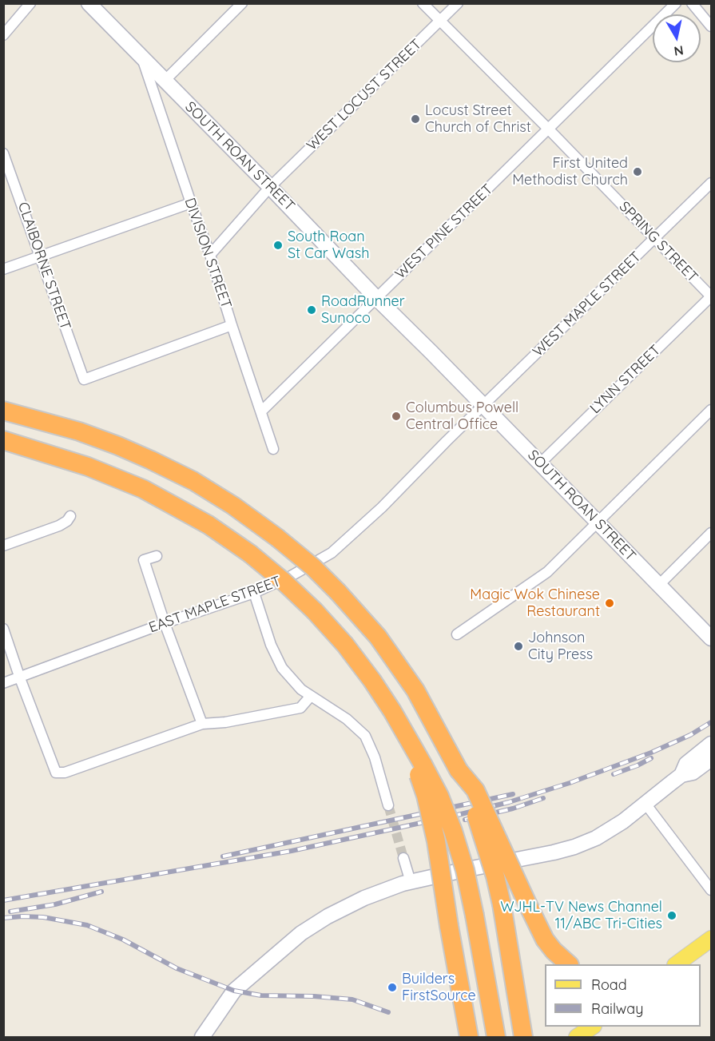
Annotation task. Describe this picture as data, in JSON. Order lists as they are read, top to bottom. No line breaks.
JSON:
{"streets":{"main road":["SOUTH ROAN STREET"],"street":["WEST LOCUST STREET","WEST PINE STREET","SPRING STREET","DIVISION STREET","CLAIBORNE STREET","WEST MAPLE STREET","LYNN STREET","EAST MAPLE STREET"]},"crossings":[["WEST LOCUST STREET","SOUTH ROAN STREET"],["WEST LOCUST STREET","SPRING STREET"],["WEST LOCUST STREET","DIVISION STREET"],["SOUTH ROAN STREET","WEST PINE STREET"],["SOUTH ROAN STREET","DIVISION STREET"],["SOUTH ROAN STREET","WEST MAPLE STREET"],["SOUTH ROAN STREET","LYNN STREET"],["SOUTH ROAN STREET","EAST MAPLE STREET"],["WEST PINE STREET","SPRING STREET"],["WEST PINE STREET","DIVISION STREET"],["SPRING STREET","WEST MAPLE STREET"],["SPRING STREET","LYNN STREET"],["DIVISION STREET","CLAIBORNE STREET"],["WEST MAPLE STREET","EAST MAPLE STREET"]],"places":["Locust Street Church of Christ","First United Methodist Church","South Roan St Car Wash","RoadRunner Sunoco","Columbus Powell Central Office","Magic Wok Chinese Restaurant","Johnson City Press","WJHL-TV News Channel 11/ABC Tri-Cities","Builders FirstSource"],"legend":["Road","Railway"],"north":"bottom"}
